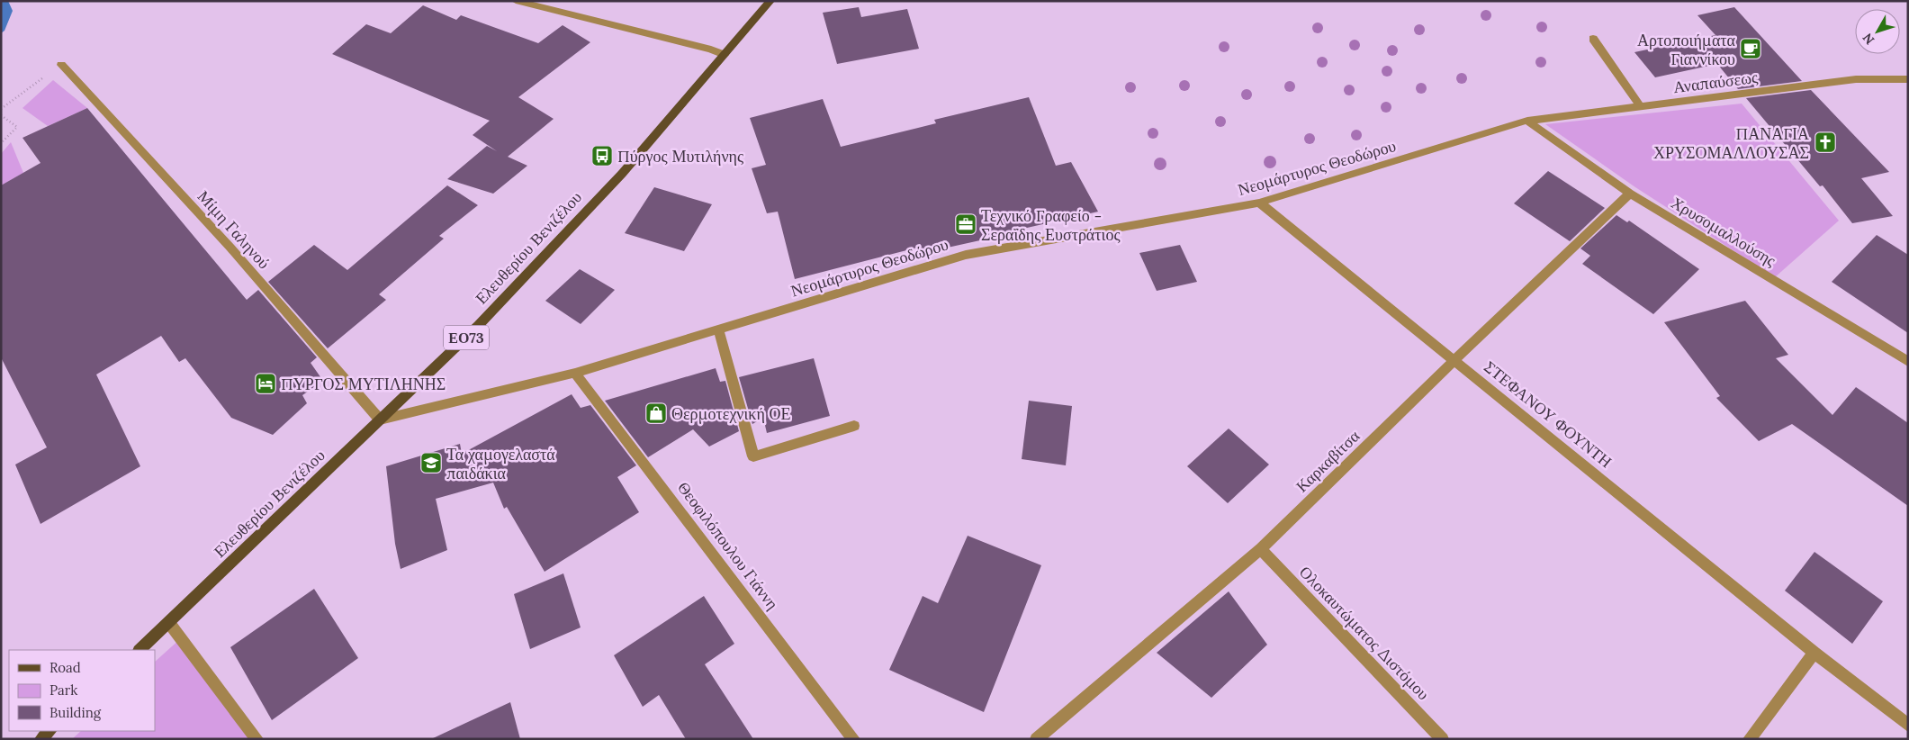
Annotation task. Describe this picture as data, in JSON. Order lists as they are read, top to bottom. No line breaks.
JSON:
{"streets":{"main road":["Ελευθερίου Βενιζέλου","ΕΟ73"],"street":["Αναπαύσεως","Νεομάρτυρος Θεοδώρου","Μίμη Γαληνού","Χρυσομαλλούσης","ΣΤΕΦΑΝΟΥ ΦΟΥΝΤΗ","Καρκαβίτσα","Θεοφιλόπουλου Γιάννη","Ολοκαυτώματος Διστόμου"]},"crossings":[["Αναπαύσεως","Νεομάρτυρος Θεοδώρου"],["Αναπαύσεως","Χρυσομαλλούσης"],["Νεομάρτυρος Θεοδώρου","Μίμη Γαληνού"],["Νεομάρτυρος Θεοδώρου","Χρυσομαλλούσης"],["Νεομάρτυρος Θεοδώρου","Ελευθερίου Βενιζέλου"],["Νεομάρτυρος Θεοδώρου","ΣΤΕΦΑΝΟΥ ΦΟΥΝΤΗ"],["Νεομάρτυρος Θεοδώρου","Θεοφιλόπουλου Γιάννη"],["Μίμη Γαληνού","Ελευθερίου Βενιζέλου"],["Χρυσομαλλούσης","Καρκαβίτσα"],["ΣΤΕΦΑΝΟΥ ΦΟΥΝΤΗ","Καρκαβίτσα"],["Καρκαβίτσα","Ολοκαυτώματος Διστόμου"]],"places":{"cafe":["Αρτοποιήματα Γιαννίκου"],"church":["ΠΑΝΑΓΙΑ ΧΡΥΣΟΜΑΛΛΟΥΣΑΣ"],"bus stop":["Πύργος Μυτιλήνης"],"office":["Τεχνικό Γραφείο - Σεραΐδης Ευστράτιος"],"hotel":["ΠΥΡΓΟΣ ΜΥΤΙΛΗΝΗΣ"],"shop":["Θερμοτεχνική ΟΕ"],"school or university":["Τα χαμογελαστά παιδάκια"]},"legend":["Road","Park","Building"],"north":"bottom left"}
